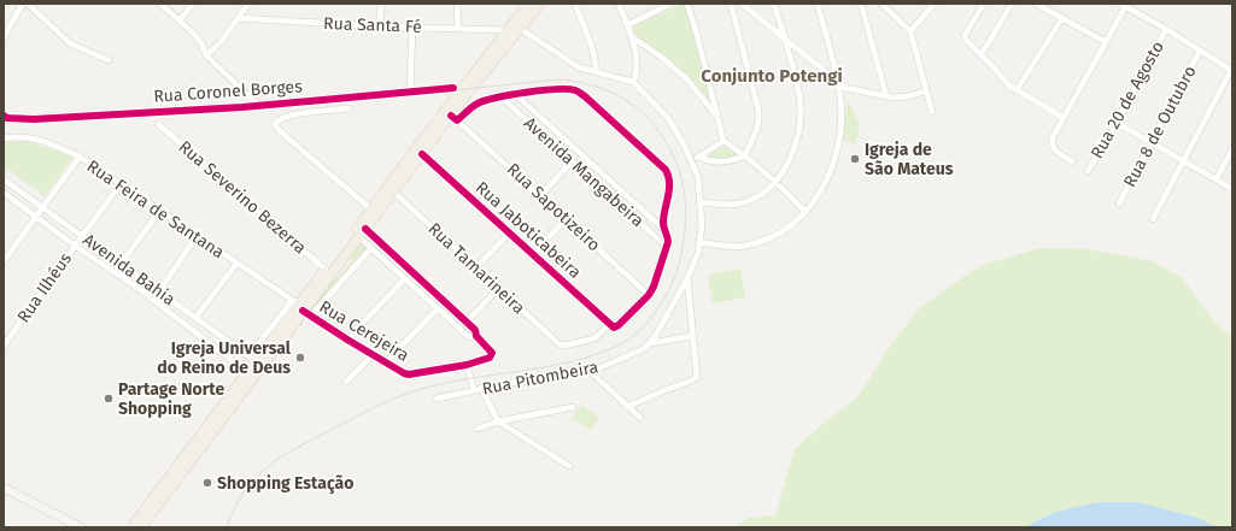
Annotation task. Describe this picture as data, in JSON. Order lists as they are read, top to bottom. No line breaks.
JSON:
{"streets":{"street":["Rua Santa Fé","Rua Coronel Borges","Rua 20 de Agosto","Rua 8 de Outubro","Avenida Mangabeira","Rua Severino Bezerra","Rua Sapotizeiro","Rua Feira de Santana","Rua Jaboticabeira","Rua Tamarineira","Avenida Bahia","Rua Ilhéus","Rua Cerejeira","Rua Pitombeira"]},"crossings":[["Rua Feira de Santana","Rua Ilhéus"],["Rua Feira de Santana","Rua Cerejeira"],["Rua Jaboticabeira","Rua Tamarineira"],["Avenida Bahia","Rua Ilhéus"]],"districts":["Conjunto Potengi"],"places":["Igreja de São Mateus","Igreja Universal do Reino de Deus","Partage Norte Shopping","Shopping Estação"]}
